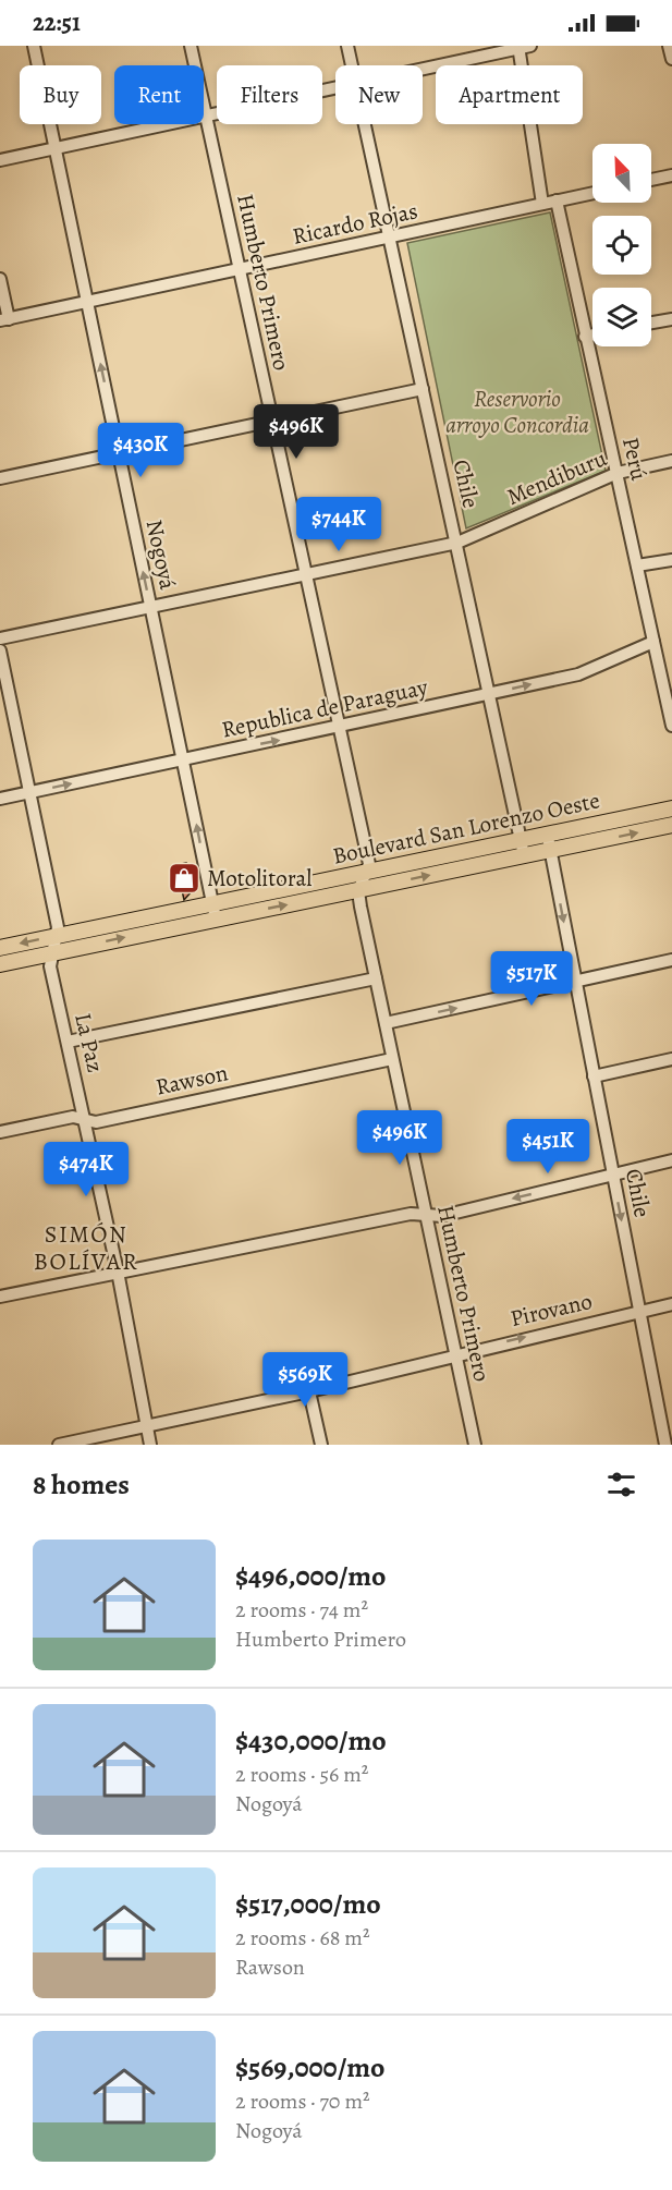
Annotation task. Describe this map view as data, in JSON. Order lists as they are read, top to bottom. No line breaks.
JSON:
{"streets":{"main road":["Boulevard San Lorenzo Oeste"],"street":["Ricardo Rojas","Humberto Primero","Perú","Mendiburu","Chile","Nogoyá","Republica de Paraguay","La Paz","Rawson","Pirovano"]},"crossings":[["Ricardo Rojas","Humberto Primero"],["Ricardo Rojas","Perú"],["Ricardo Rojas","Chile"],["Ricardo Rojas","Nogoyá"],["Humberto Primero","Mendiburu"],["Humberto Primero","Republica de Paraguay"],["Humberto Primero","Boulevard San Lorenzo Oeste"],["Humberto Primero","Rawson"],["Humberto Primero","Pirovano"],["Perú","Mendiburu"],["Perú","Republica de Paraguay"],["Mendiburu","Chile"],["Mendiburu","Nogoyá"],["Chile","Republica de Paraguay"],["Chile","Boulevard San Lorenzo Oeste"],["Chile","Pirovano"],["Nogoyá","Republica de Paraguay"],["Nogoyá","Boulevard San Lorenzo Oeste"],["Republica de Paraguay","La Paz"],["Boulevard San Lorenzo Oeste","La Paz"],["La Paz","Rawson"],["La Paz","Pirovano"]],"one_way":["Nogoyá","Republica de Paraguay"],"districts":["SIMÓN BOLÍVAR"],"parks":["Reservorio arroyo Concordia"],"places":{"shop":["Motolitoral"]},"north":"top left","page":{"status":"22:51","chip":["Buy","Rent","Filters","New","Apartment"],"price":["$496K","$430K","$744K","$517K","$496K","$451K","$474K","$569K"],"heading":"8 homes","list":[{"name":"$496,000/mo","note":"2 rooms · 74 m² · Humberto Primero"},{"name":"$430,000/mo","note":"2 rooms · 56 m² · Nogoyá"},{"name":"$517,000/mo","note":"2 rooms · 68 m² · Rawson"},{"name":"$569,000/mo","note":"2 rooms · 70 m² · Nogoyá"}]}}
